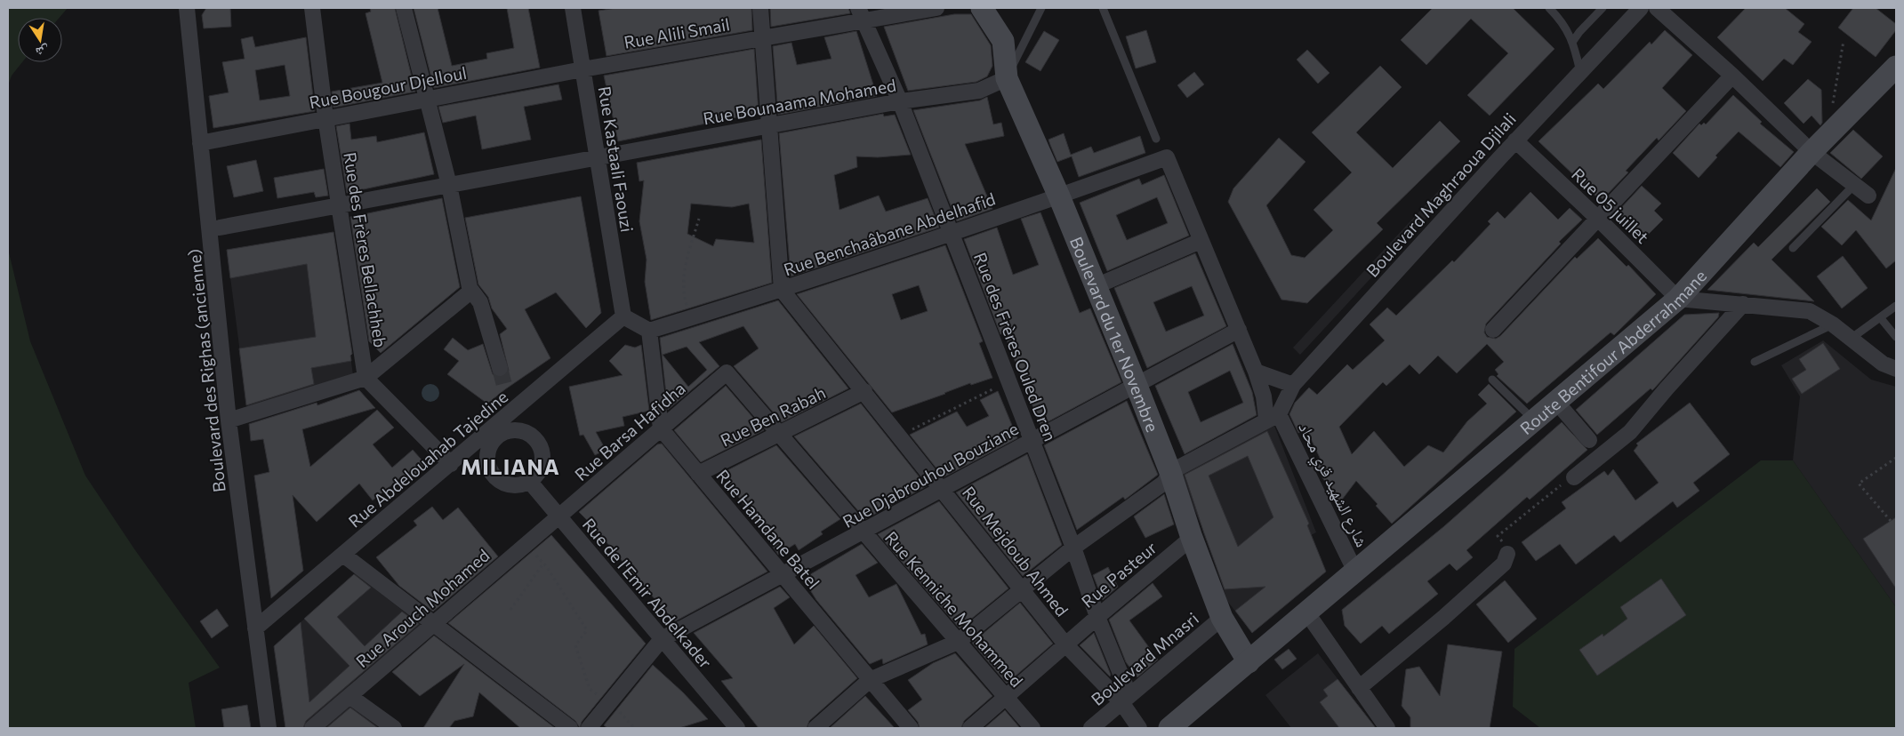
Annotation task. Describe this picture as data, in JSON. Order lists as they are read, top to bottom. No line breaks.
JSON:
{"streets":{"main road":["Boulevard du 1er Novembre","Route Bentifour Abderrahmane"],"street":["Rue Alili Smail","Rue Bougour Djelloul","Rue Bounaama Mohamed","Rue Kastaali Faouzi","Boulevard Maghraoua Djilali","Rue 05 juillet","Rue Benchaâbane Abdelhafid","Rue des Frères Bellachheb","Rue des Frères Ouled Dren","Boulevard des Righas (ancienne)","Rue Ben Rabah","Rue Barsa Hafidha","Rue Abdelouahab Tajedine","Rue Djabrouhou Bouziane","شارع الشهيد قري محاد","Rue Hamdane Batel","Rue Mejdoub Ahmed","Rue Pasteur","Rue de l'Emir Abdelkader","Rue Arouch Mohamed","Rue Kenniche Mohammed","Boulevard Mnasri"]},"crossings":[["Rue Alili Smail","Rue Bougour Djelloul"],["Rue Alili Smail","Rue Kastaali Faouzi"],["Rue Alili Smail","Rue des Frères Ouled Dren"],["Rue Bougour Djelloul","Rue Kastaali Faouzi"],["Rue Bougour Djelloul","Rue des Frères Bellachheb"],["Rue Bougour Djelloul","Boulevard des Righas (ancienne)"],["Rue Bounaama Mohamed","Rue Kastaali Faouzi"],["Rue Bounaama Mohamed","Rue des Frères Bellachheb"],["Rue Bounaama Mohamed","Boulevard du 1er Novembre"],["Rue Bounaama Mohamed","Rue des Frères Ouled Dren"],["Rue Kastaali Faouzi","Rue Abdelouahab Tajedine"],["Boulevard Maghraoua Djilali","Rue 05 juillet"],["Boulevard Maghraoua Djilali","شارع الشهيد قري محاد"],["Rue 05 juillet","Route Bentifour Abderrahmane"],["Rue Benchaâbane Abdelhafid","Boulevard du 1er Novembre"],["Rue Benchaâbane Abdelhafid","Rue des Frères Ouled Dren"],["Rue Benchaâbane Abdelhafid","شارع الشهيد قري محاد"],["Rue Benchaâbane Abdelhafid","Rue Mejdoub Ahmed"],["Boulevard du 1er Novembre","Route Bentifour Abderrahmane"],["Boulevard du 1er Novembre","Rue Djabrouhou Bouziane"],["Boulevard du 1er Novembre","Rue Pasteur"],["Boulevard du 1er Novembre","Boulevard Mnasri"],["Rue des Frères Ouled Dren","Rue Djabrouhou Bouziane"],["Rue des Frères Ouled Dren","Rue Mejdoub Ahmed"],["Rue des Frères Ouled Dren","Rue Pasteur"],["Rue des Frères Ouled Dren","Boulevard Mnasri"],["Route Bentifour Abderrahmane","شارع الشهيد قري محاد"],["Boulevard des Righas (ancienne)","Rue Abdelouahab Tajedine"],["Rue Ben Rabah","Rue Hamdane Batel"],["Rue Ben Rabah","Rue Mejdoub Ahmed"],["Rue Ben Rabah","Rue Kenniche Mohammed"],["Rue Barsa Hafidha","Rue Hamdane Batel"],["Rue Barsa Hafidha","Rue de l'Emir Abdelkader"],["Rue Barsa Hafidha","Rue Arouch Mohamed"],["Rue Barsa Hafidha","Rue Kenniche Mohammed"],["Rue Abdelouahab Tajedine","Rue de l'Emir Abdelkader"],["Rue Djabrouhou Bouziane","شارع الشهيد قري محاد"],["Rue Djabrouhou Bouziane","Rue Hamdane Batel"],["Rue Djabrouhou Bouziane","Rue Mejdoub Ahmed"],["Rue Djabrouhou Bouziane","Rue de l'Emir Abdelkader"],["Rue Djabrouhou Bouziane","Rue Kenniche Mohammed"],["Rue Mejdoub Ahmed","Rue Pasteur"],["Rue Mejdoub Ahmed","Boulevard Mnasri"],["Rue Pasteur","Rue Kenniche Mohammed"],["Rue de l'Emir Abdelkader","Rue Arouch Mohamed"]],"districts":["MILIANA"],"north":"bottom"}
